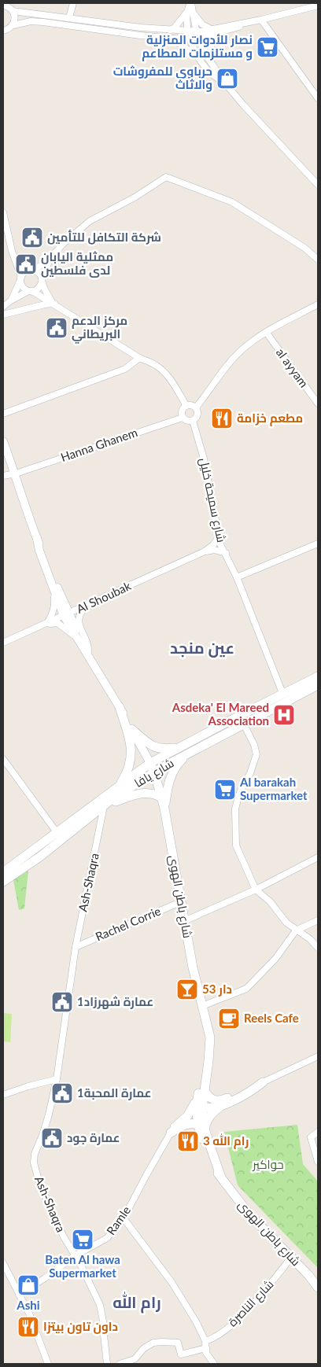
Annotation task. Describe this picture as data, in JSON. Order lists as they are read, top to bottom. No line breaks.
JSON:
{"streets":{"main road":["شارع يافا","شارع باطن الهوى"],"street":["al ayyam","Hanna Ghanem","شارع سميحة خليل","Al Shoubak","Ash-Shaqra","Rachel Corrie","Ramle","شارع الناصرة"]},"crossings":[["Hanna Ghanem","شارع سميحة خليل"],["شارع سميحة خليل","Al Shoubak"],["شارع سميحة خليل","شارع يافا"],["شارع يافا","Ash-Shaqra"],["شارع يافا","شارع باطن الهوى"],["Ash-Shaqra","Rachel Corrie"],["Ash-Shaqra","Ramle"],["شارع باطن الهوى","Rachel Corrie"],["شارع باطن الهوى","شارع الناصرة"]],"districts":["عين منجد","رام الله"],"parks":["حواكير"],"places":{"supermarket":["نصار للأدوات المنزلية و مستلزمات المطاعم","Al barakah Supermarket","Baten Al hawa Supermarket"],"shop":["حرباوي للمفروشات والاثاث","Ashi"],"public building":["شركة التكافل للتأمين","ممثلية اليابان لدى فلسطين","مركز الدعم البريطاني","عمارة شهرزاد1","عمارة المحبة1","عمارة جود"],"restaurant":["مطعم خزامة","3 رام الله","داون تاون بيتزا"],"hospital":["Asdeka' El Mareed Association"],"bar":["دار 53"],"cafe":["Reels Cafe"]}}
